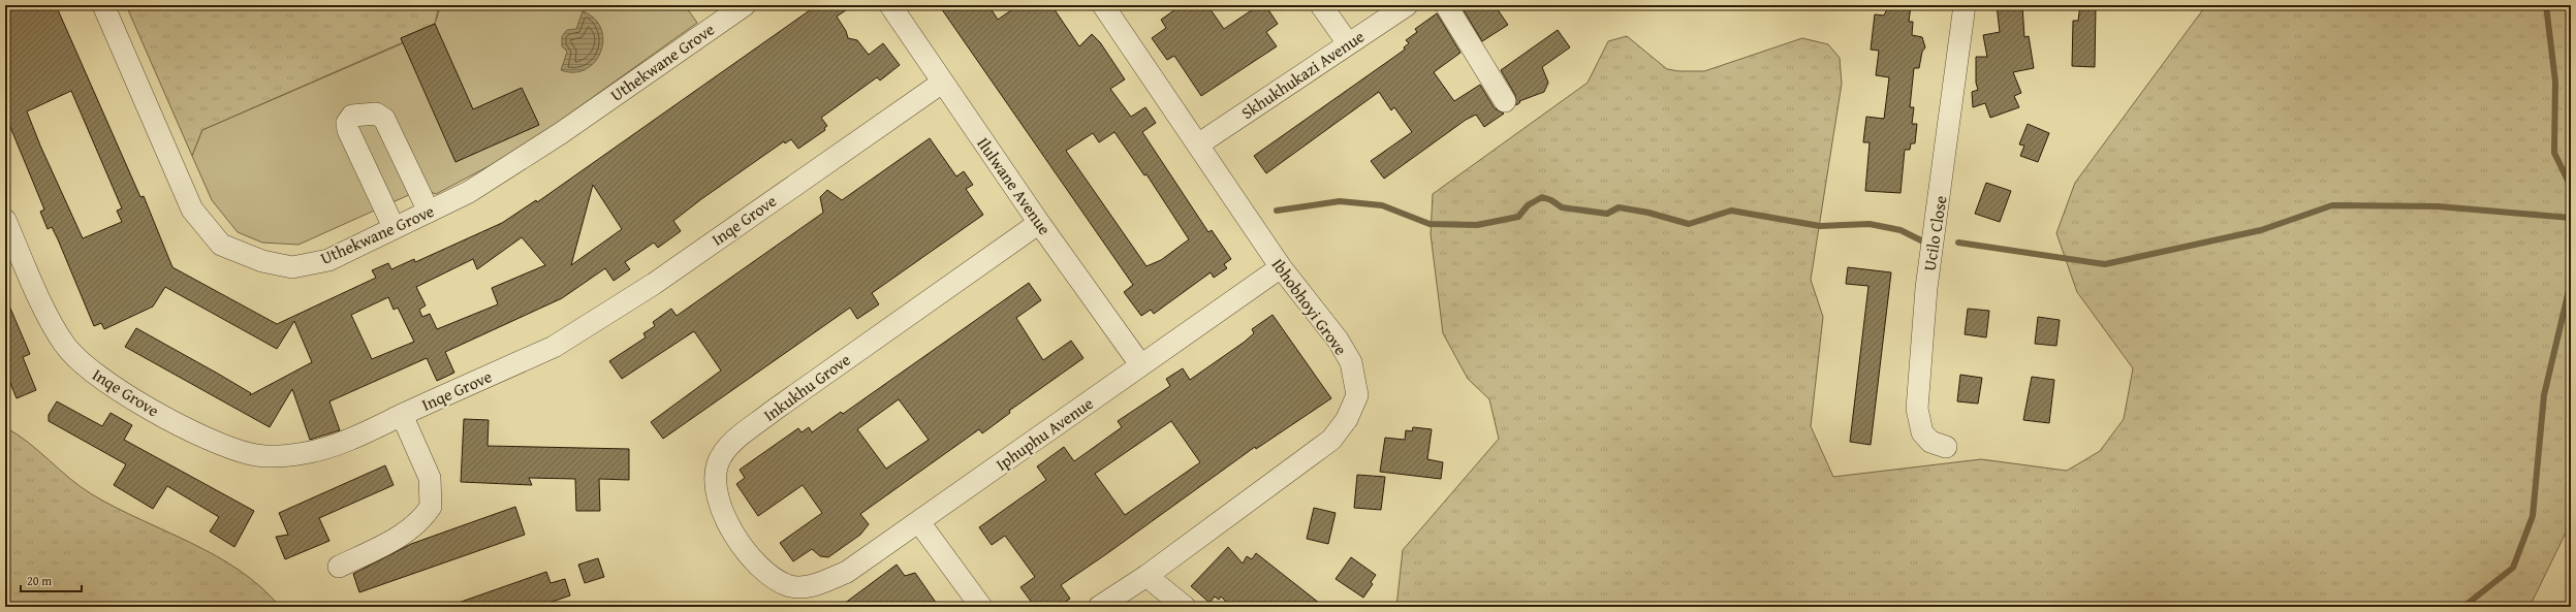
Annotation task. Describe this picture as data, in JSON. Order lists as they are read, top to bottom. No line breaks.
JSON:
{"streets":{"street":["Uthekwane Grove","Skhukhukazi Avenue","Ilulwane Avenue","Inqe Grove","Ucilo Close","Ibhobhoyi Grove","Inkukhu Grove","Iphuphu Avenue"]},"crossings":[["Skhukhukazi Avenue","Ibhobhoyi Grove"],["Ilulwane Avenue","Inqe Grove"],["Ilulwane Avenue","Inkukhu Grove"],["Ilulwane Avenue","Iphuphu Avenue"],["Ibhobhoyi Grove","Iphuphu Avenue"],["Inkukhu Grove","Iphuphu Avenue"]],"scale_bar":"20 m"}
